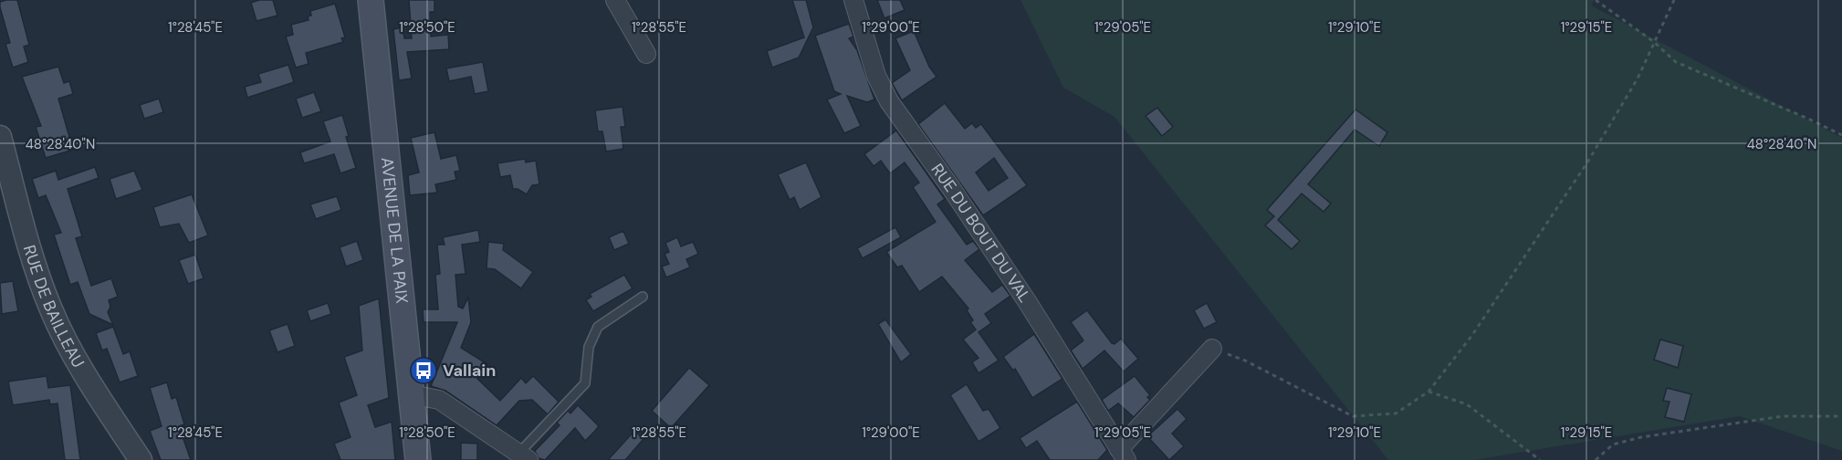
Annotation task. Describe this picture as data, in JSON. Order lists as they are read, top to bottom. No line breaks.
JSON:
{"streets":{"main road":["AVENUE DE LA PAIX"],"street":["RUE DU BOUT DU VAL","RUE DE BAILLEAU"]},"places":{"bus stop":["Vallain"]},"coordinates":["1°28'45\"E","1°28'50\"E","1°28'55\"E","1°29'00\"E","1°29'05\"E","1°29'10\"E","1°29'15\"E","48°28'40\"N"]}
